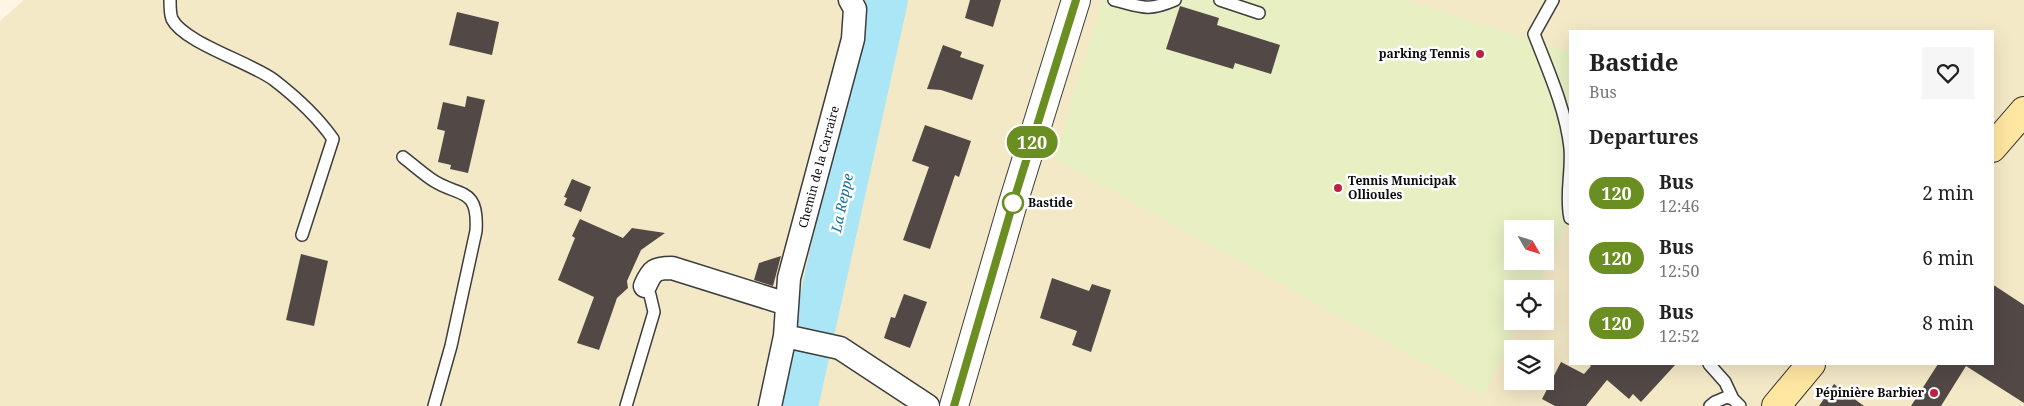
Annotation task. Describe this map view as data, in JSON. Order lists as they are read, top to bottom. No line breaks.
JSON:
{"streets":{"street":["Chemin de la Carraire"]},"water":["La Reppe"],"places":["parking Tennis","Tennis Municipak Ollioules","Bastide","Pépinière Barbier"],"lines":["bus line 120"],"north":"bottom right","page":{"on_map":"120","heading":[["Bastide","Bus"],"Departures"],"list":[{"mark":"120","name":"Bus","note":"12:46","value":"2 min"},{"mark":"120","name":"Bus","note":"12:50","value":"6 min"},{"mark":"120","name":"Bus","note":"12:52","value":"8 min"}]}}
